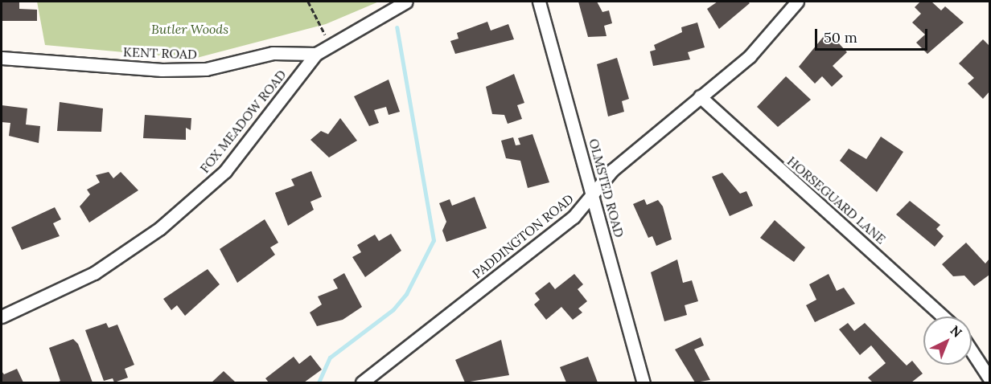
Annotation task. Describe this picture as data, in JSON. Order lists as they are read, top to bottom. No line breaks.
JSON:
{"streets":{"street":["KENT ROAD","FOX MEADOW ROAD","OLMSTED ROAD","HORSEGUARD LANE","PADDINGTON ROAD"]},"crossings":[["KENT ROAD","FOX MEADOW ROAD"],["OLMSTED ROAD","PADDINGTON ROAD"],["HORSEGUARD LANE","PADDINGTON ROAD"]],"parks":["Butler Woods"],"scale_bar":"50 m","north":"top right"}
